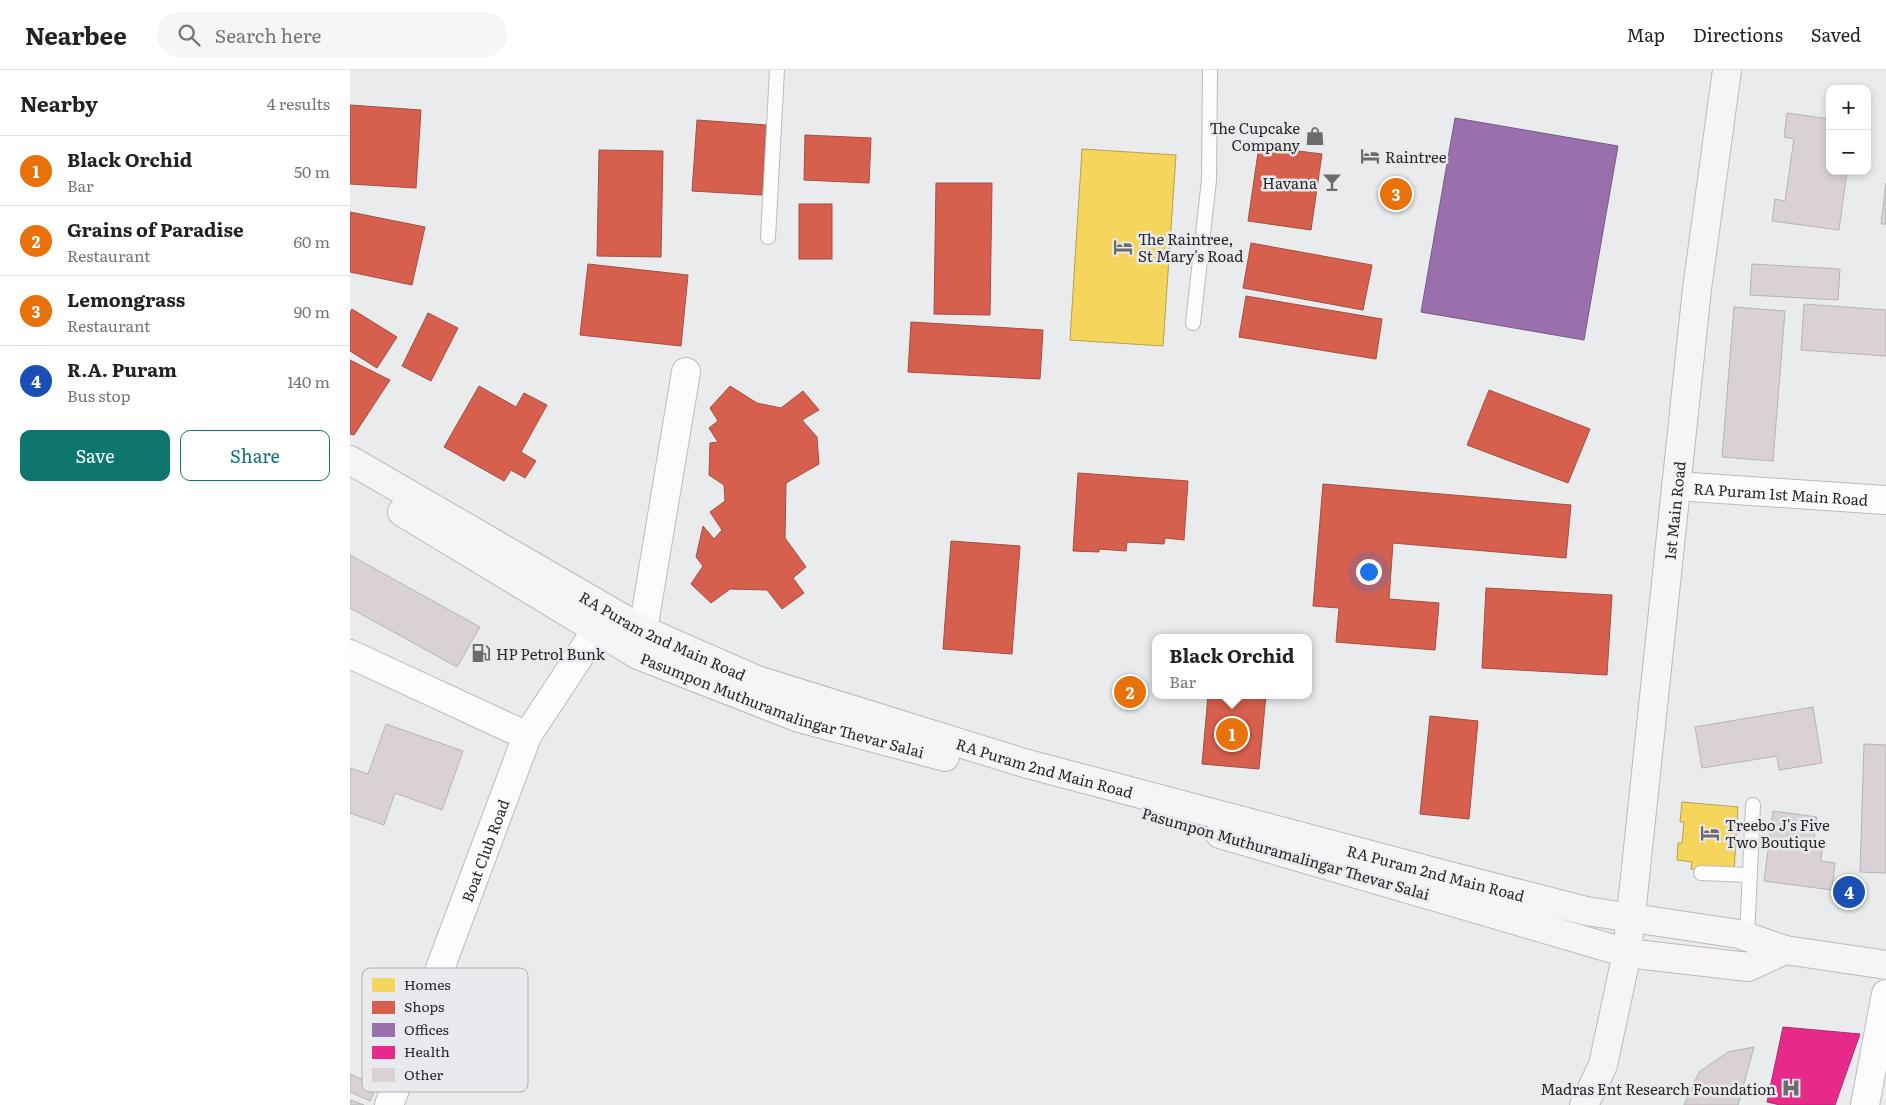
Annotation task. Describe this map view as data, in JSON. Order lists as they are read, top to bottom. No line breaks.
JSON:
{"streets":{"main road":["1st Main Road","RA Puram 2nd Main Road","Pasumpon Muthuramalingar Thevar Salai"],"street":["RA Puram 1st Main Road","Boat Club Road"]},"crossings":[["RA Puram 1st Main Road","1st Main Road"],["1st Main Road","RA Puram 2nd Main Road"],["1st Main Road","Pasumpon Muthuramalingar Thevar Salai"],["RA Puram 2nd Main Road","Pasumpon Muthuramalingar Thevar Salai"],["RA Puram 2nd Main Road","Boat Club Road"],["Pasumpon Muthuramalingar Thevar Salai","Boat Club Road"]],"places":{"shop":["The Cupcake Company"],"hotel":["Raintree","The Raintree, St Mary's Road","Treebo J's Five Two Boutique"],"bar":["Havana"],"fuel station":["HP Petrol Bunk"],"hospital":["Madras Ent Research Foundation"]},"legend":["Homes","Shops","Offices","Health","Other"],"page":{"header":"Nearbee","search":"Search here","nav":["Map","Directions","Saved"],"heading":["Nearby","4 results"],"map_buttons":["+","−"],"list":[{"mark":"1","name":"Black Orchid","note":"Bar","value":"50 m"},{"mark":"2","name":"Grains of Paradise","note":"Restaurant","value":"60 m"},{"mark":"3","name":"Lemongrass","note":"Restaurant","value":"90 m"},{"mark":"4","name":"R.A. Puram","note":"Bus stop","value":"140 m"}],"pins":["3","2","1","4"],"buttons":["Save","Share"],"popup":["Black Orchid","Bar"]}}
